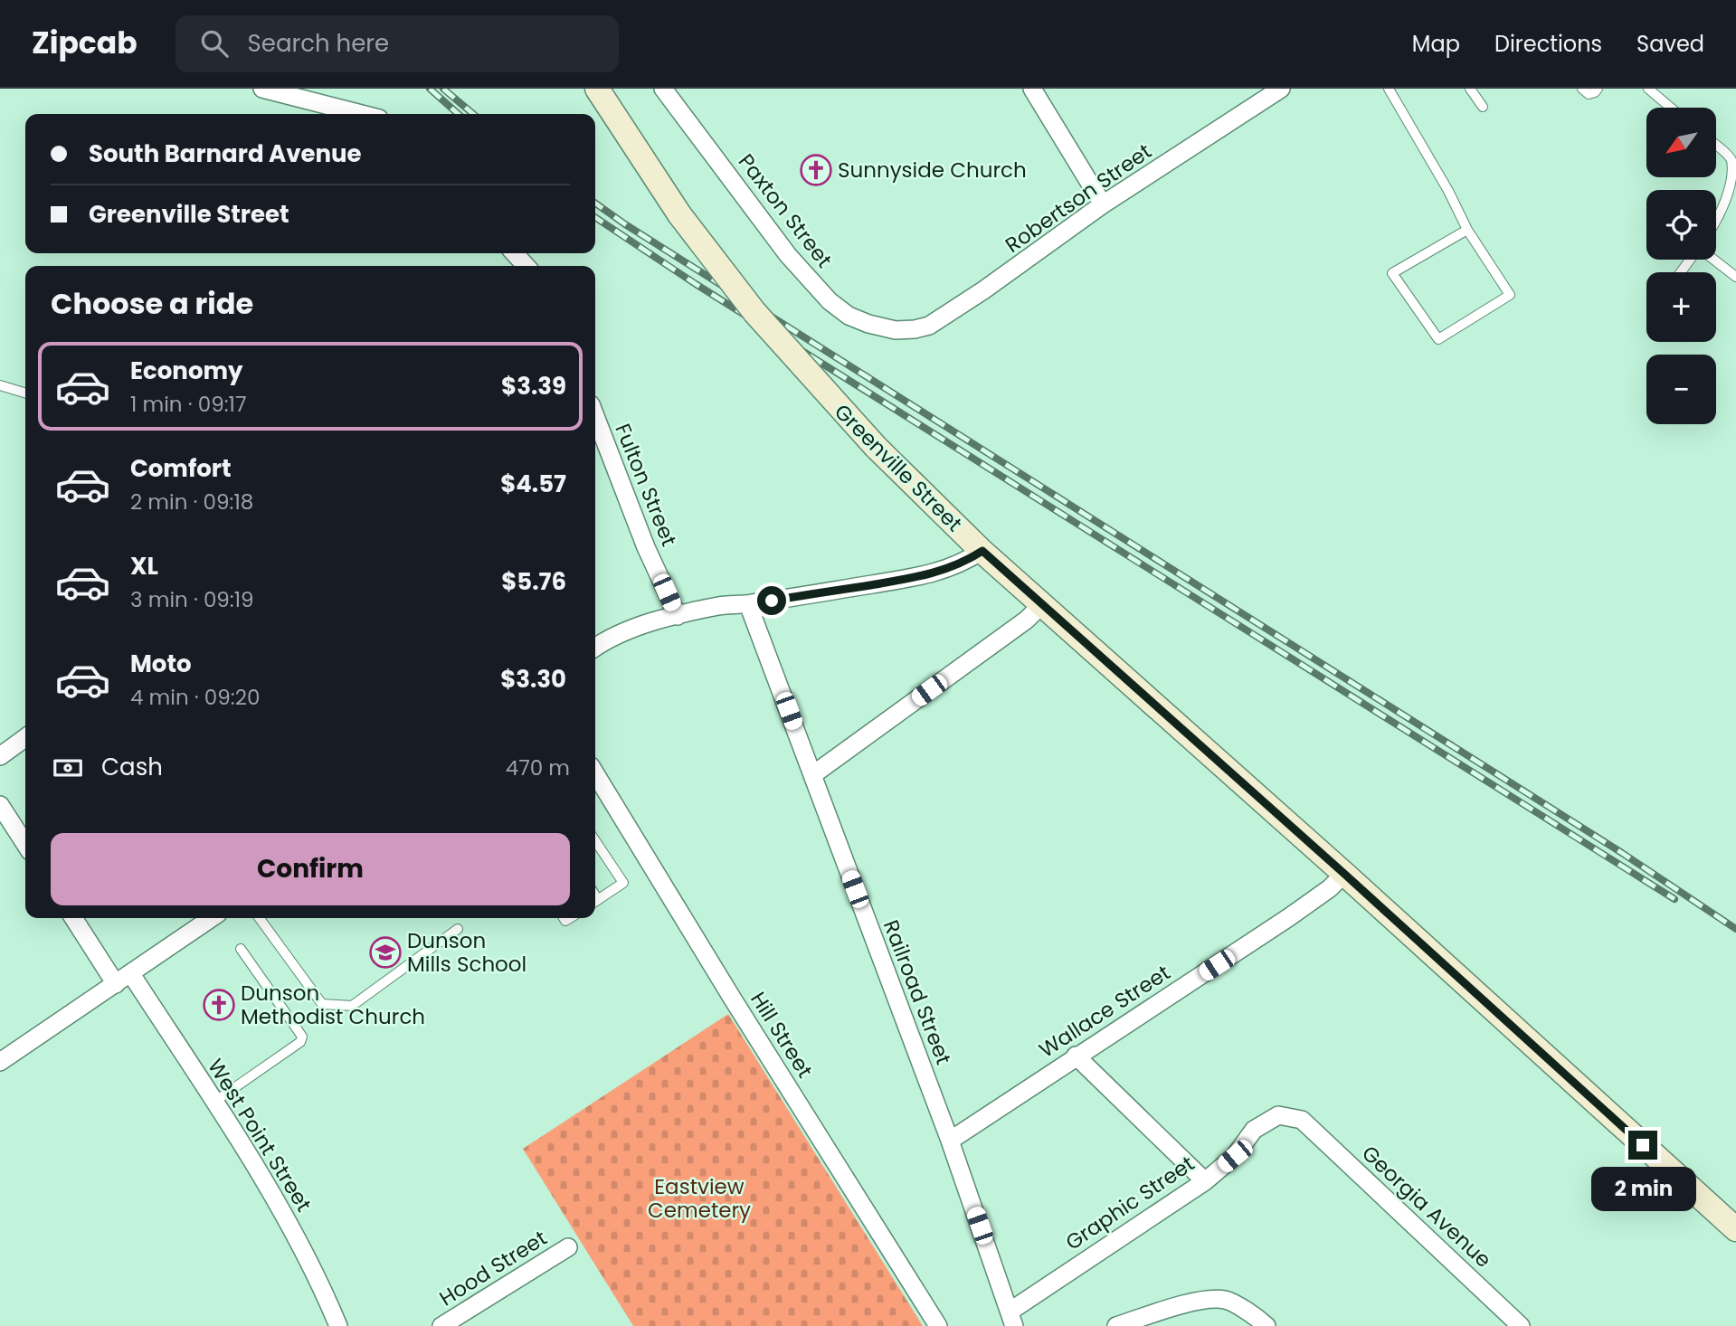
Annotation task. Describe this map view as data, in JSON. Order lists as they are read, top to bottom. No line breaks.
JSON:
{"streets":{"street":["Robertson Street","Paxton Street","Greenville Street","Fulton Street","Railroad Street","Wallace Street","Hill Street","West Point Street","Graphic Street","Georgia Avenue","Hood Street"]},"crossings":[["Robertson Street","Paxton Street"],["Greenville Street","Wallace Street"],["Railroad Street","Wallace Street"],["Railroad Street","Graphic Street"],["Graphic Street","Georgia Avenue"]],"parks":["Eastview Cemetery"],"places":{"church":["Sunnyside Church","Dunson Methodist Church"],"school or university":["Dunson Mills School"]},"north":"bottom left","page":{"header":"Zipcab","search":"Search here","nav":["Map","Directions","Saved"],"map_buttons":["+","−"],"banner":["South Barnard Avenue","Greenville Street"],"heading":"Choose a ride","list":[{"name":"Economy","note":"1 min · 09:17","value":"$3.39"},{"name":"Comfort","note":"2 min · 09:18","value":"$4.57"},{"name":"XL","note":"3 min · 09:19","value":"$5.76"},{"name":"Moto","note":"4 min · 09:20","value":"$3.30"}],"pay":["Cash","470 m"],"buttons":"Confirm","bubble":"2 min"}}
